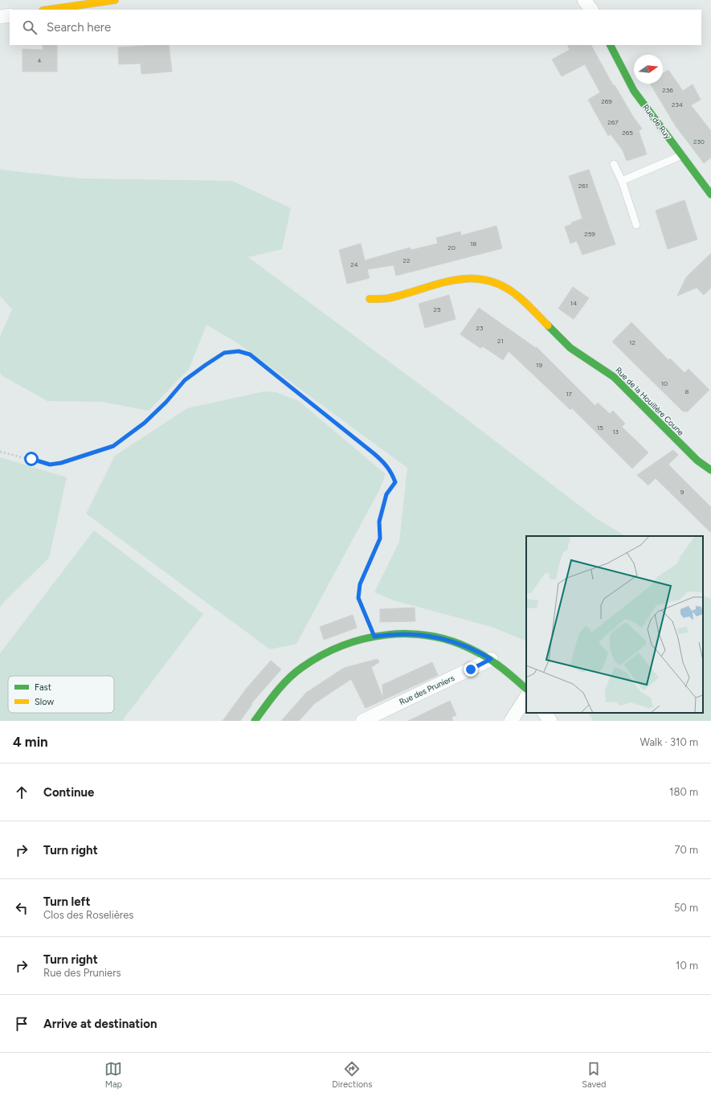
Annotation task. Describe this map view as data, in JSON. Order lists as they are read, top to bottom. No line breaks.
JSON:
{"streets":{"street":["Rue de Ruy","Rue de la Houillère Coune","Rue des Pruniers"]},"house_numbers":["4","236","269","234","267","265","230","261","259","18","20","22","24","14","25","23","21","12","19","10","8","17","15","13","9"],"legend":["Fast","Slow"],"north":"right","page":{"search":"Search here","heading":["4 min","Walk · 310 m"],"list":[["Continue","180 m"],["Turn right","70 m"],["Turn left","Clos des Roselières","50 m"],["Turn right","Rue des Pruniers","10 m"],"Arrive at destination"],"nav":["Map","Directions","Saved"]}}
